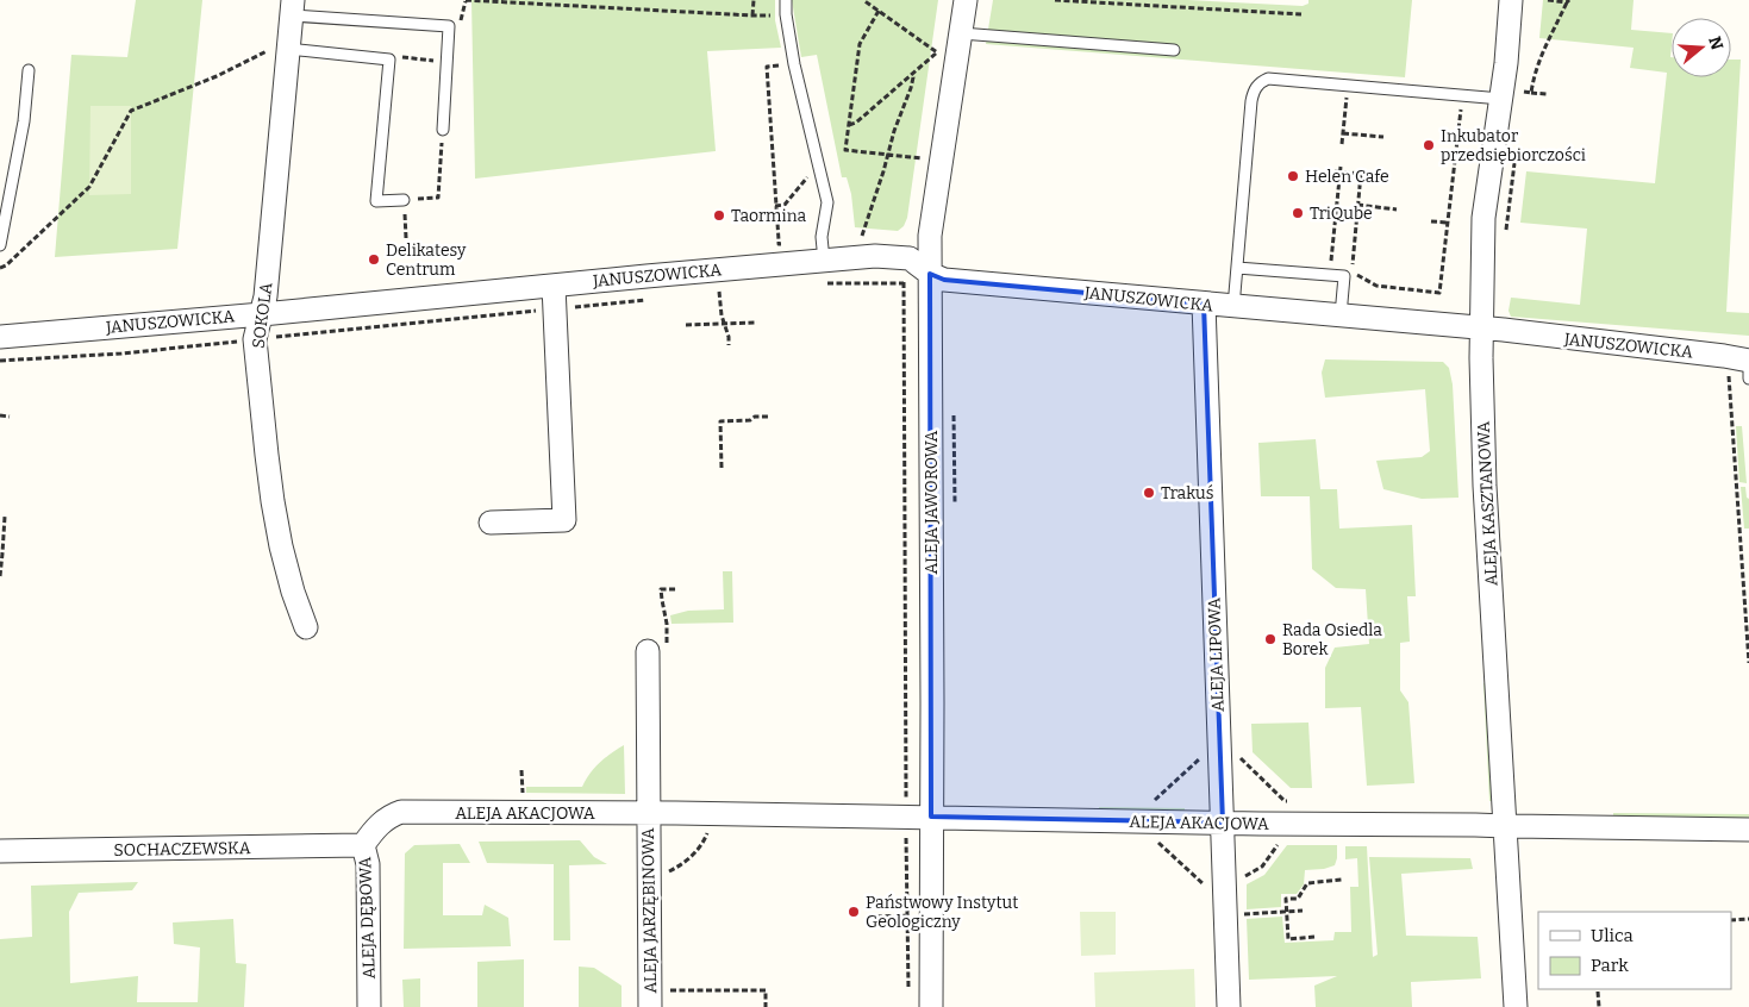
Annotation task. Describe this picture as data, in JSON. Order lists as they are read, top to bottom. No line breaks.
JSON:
{"streets":{"street":["JANUSZOWICKA","SOKOLA","ALEJA JAWOROWA","ALEJA KASZTANOWA","ALEJA LIPOWA","ALEJA AKACJOWA","SOCHACZEWSKA","ALEJA JARZĘBINOWA","ALEJA DĘBOWA"]},"crossings":[["JANUSZOWICKA","SOKOLA"],["JANUSZOWICKA","ALEJA JAWOROWA"],["JANUSZOWICKA","ALEJA KASZTANOWA"],["JANUSZOWICKA","ALEJA LIPOWA"],["ALEJA JAWOROWA","ALEJA AKACJOWA"],["ALEJA KASZTANOWA","ALEJA AKACJOWA"],["ALEJA LIPOWA","ALEJA AKACJOWA"],["ALEJA AKACJOWA","ALEJA JARZĘBINOWA"],["ALEJA AKACJOWA","ALEJA DĘBOWA"],["SOCHACZEWSKA","ALEJA DĘBOWA"]],"places":["Inkubator przedsiębiorczości","Helen Cafe","TriQube","Taormina","Delikatesy Centrum","Trakuś","Rada Osiedla Borek","Państwowy Instytut Geologiczny"],"legend":["Ulica","Park"],"north":"right"}
